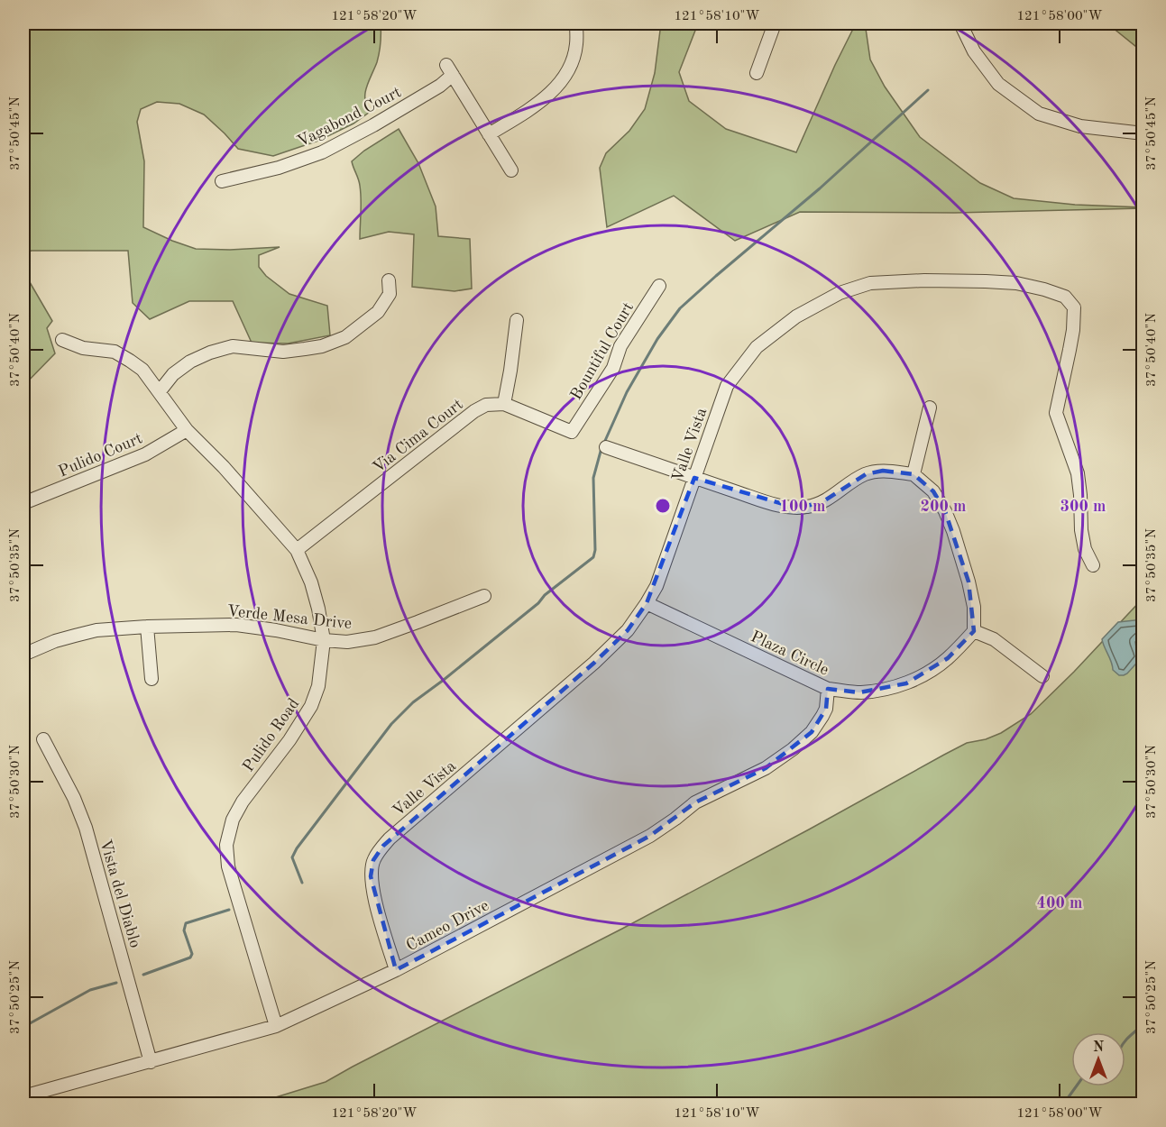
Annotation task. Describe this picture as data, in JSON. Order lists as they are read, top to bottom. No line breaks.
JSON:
{"streets":{"street":["Vagabond Court","Bountiful Court","Via Cima Court","Valle Vista","Pulido Court","Verde Mesa Drive","Plaza Circle","Pulido Road","Vista del Diablo","Cameo Drive"]},"crossings":[["Bountiful Court","Via Cima Court"],["Via Cima Court","Pulido Road"],["Valle Vista","Plaza Circle"],["Valle Vista","Cameo Drive"],["Pulido Court","Pulido Road"],["Verde Mesa Drive","Pulido Road"],["Plaza Circle","Cameo Drive"],["Pulido Road","Cameo Drive"],["Vista del Diablo","Cameo Drive"]],"north":"top","coordinates":["121°58'20\"W","121°58'10\"W","121°58'00\"W","37°50'45\"N","37°50'40\"N","37°50'35\"N","37°50'30\"N","37°50'25\"N"],"rings":["100 m","200 m","300 m","400 m"]}
